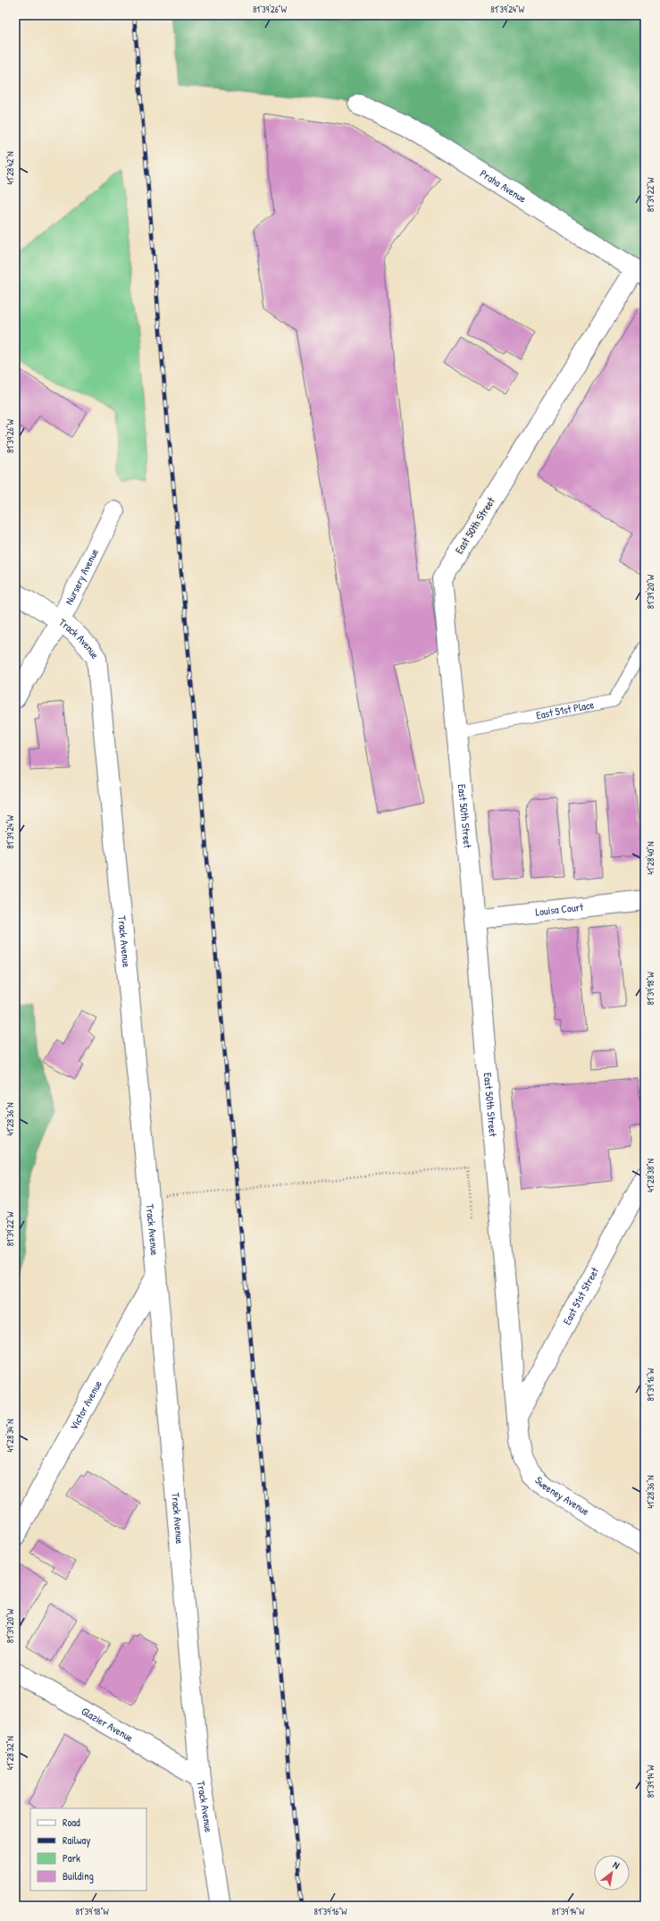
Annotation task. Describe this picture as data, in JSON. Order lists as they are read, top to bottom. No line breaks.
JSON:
{"streets":{"street":["Praha Avenue","East 50th Street","Nursery Avenue","Track Avenue","Louisa Court","East 51st Street","Victor Avenue","Sweeney Avenue","Glazier Avenue"],"lane":["East 51st Place"]},"crossings":[["Praha Avenue","East 50th Street"],["East 50th Street","East 51st Place"],["East 50th Street","Louisa Court"],["East 50th Street","East 51st Street"],["East 50th Street","Sweeney Avenue"],["Nursery Avenue","Track Avenue"],["Track Avenue","Victor Avenue"],["Track Avenue","Glazier Avenue"],["East 51st Street","Sweeney Avenue"]],"legend":["Road","Railway","Park","Building"],"north":"top right","coordinates":["81°39'26\"W","81°39'24\"W","41°28'42\"N","81°39'22\"W","81°39'20\"W","41°28'40\"N","81°39'18\"W","41°28'36\"N","41°28'38\"N","81°39'16\"W","41°28'34\"N","41°28'32\"N","81°39'14\"W"]}
